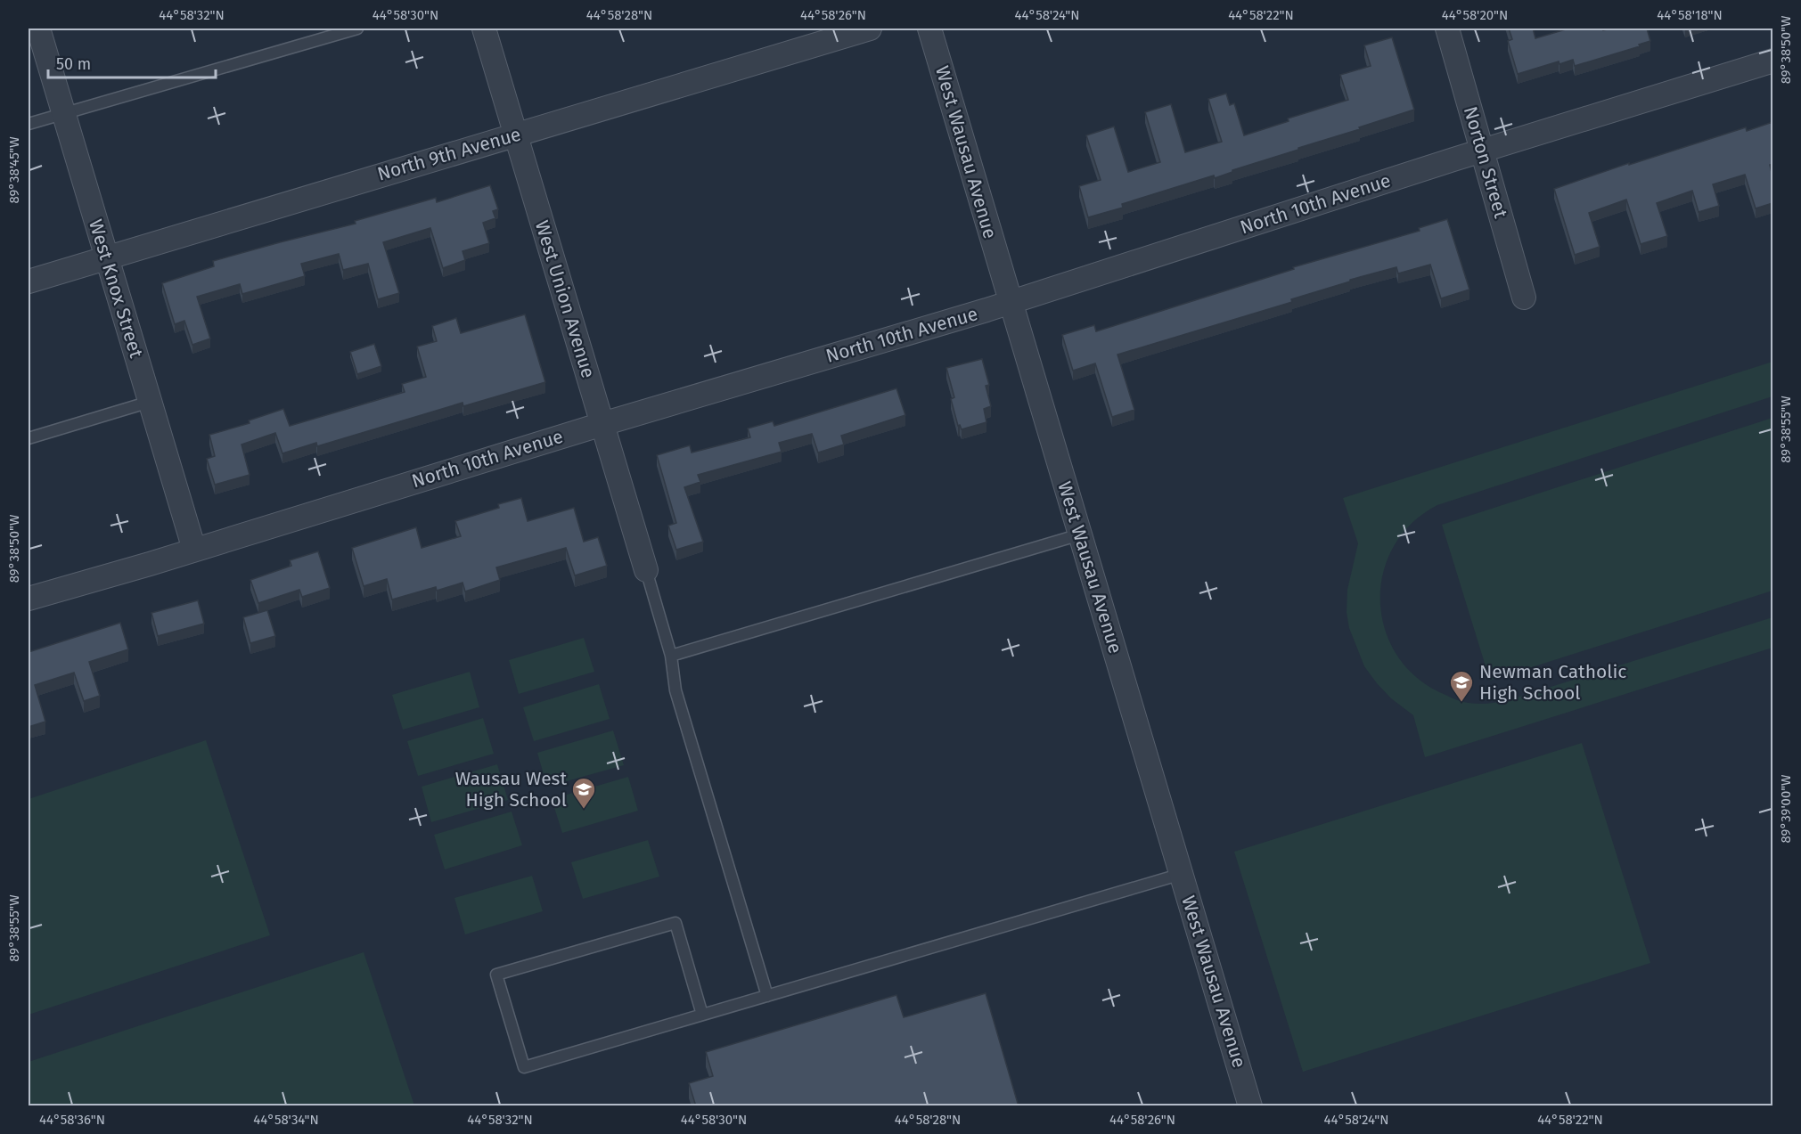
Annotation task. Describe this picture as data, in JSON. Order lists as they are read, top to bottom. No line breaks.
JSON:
{"streets":{"street":["West Wausau Avenue","North 9th Avenue","Norton Street","North 10th Avenue","West Knox Street","West Union Avenue"]},"crossings":[["West Wausau Avenue","North 10th Avenue"],["North 9th Avenue","West Knox Street"],["North 9th Avenue","West Union Avenue"],["Norton Street","North 10th Avenue"],["North 10th Avenue","West Knox Street"],["North 10th Avenue","West Union Avenue"]],"places":{"school or university":["Newman Catholic High School","Wausau West High School"]},"scale_bar":"50 m","coordinates":["44°58'32\"N","44°58'30\"N","44°58'28\"N","44°58'26\"N","44°58'24\"N","44°58'22\"N","44°58'20\"N","44°58'18\"N","89°38'50\"W","89°38'45\"W","89°38'55\"W","89°39'00\"W","44°58'36\"N","44°58'34\"N"]}
